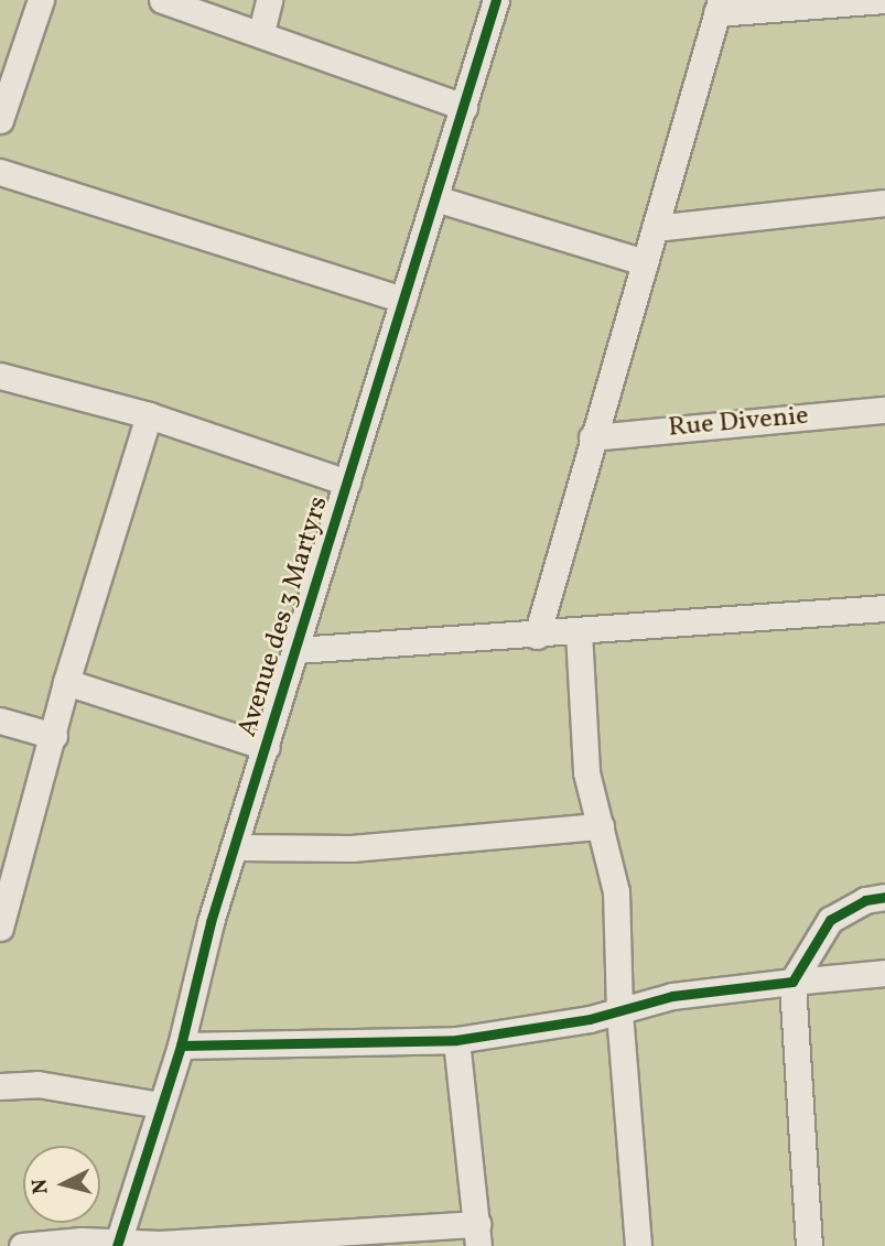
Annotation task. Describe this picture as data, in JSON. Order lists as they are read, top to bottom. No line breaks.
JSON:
{"streets":{"street":["Rue Divenie","Avenue des 3 Martyrs"]},"north":"left"}
